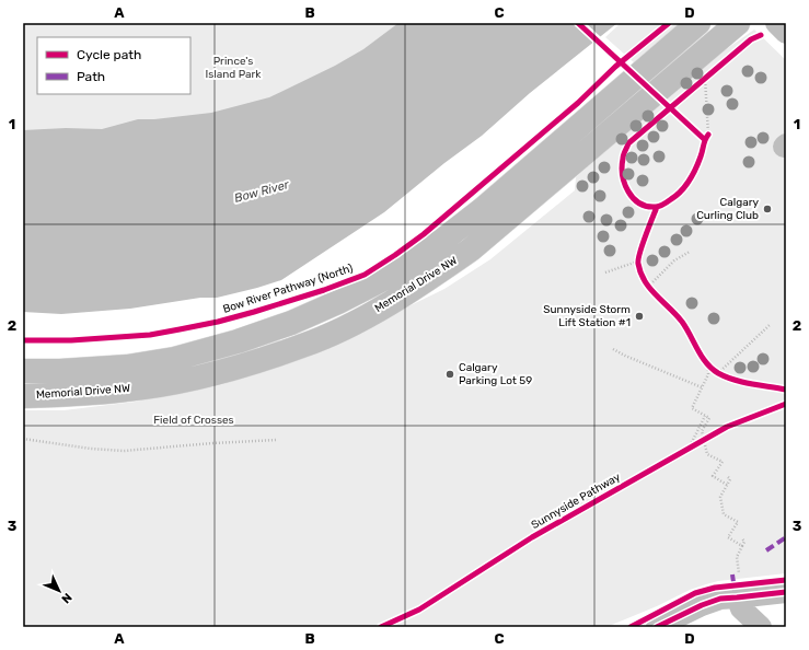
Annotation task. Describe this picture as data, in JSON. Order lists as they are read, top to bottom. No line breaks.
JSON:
{"streets":{"main road":["Memorial Drive NW"],"cycle path":["Bow River Pathway (North)","Sunnyside Pathway"]},"water":["Bow River"],"parks":["Prince's Island Park","Field of Crosses"],"places":["Calgary Curling Club","Sunnyside Storm Lift Station #1","Calgary Parking Lot 59"],"legend":["Cycle path","Path"],"north":"bottom right","grid":{"columns":["A","B","C","D"],"rows":["1","2","3"]}}
